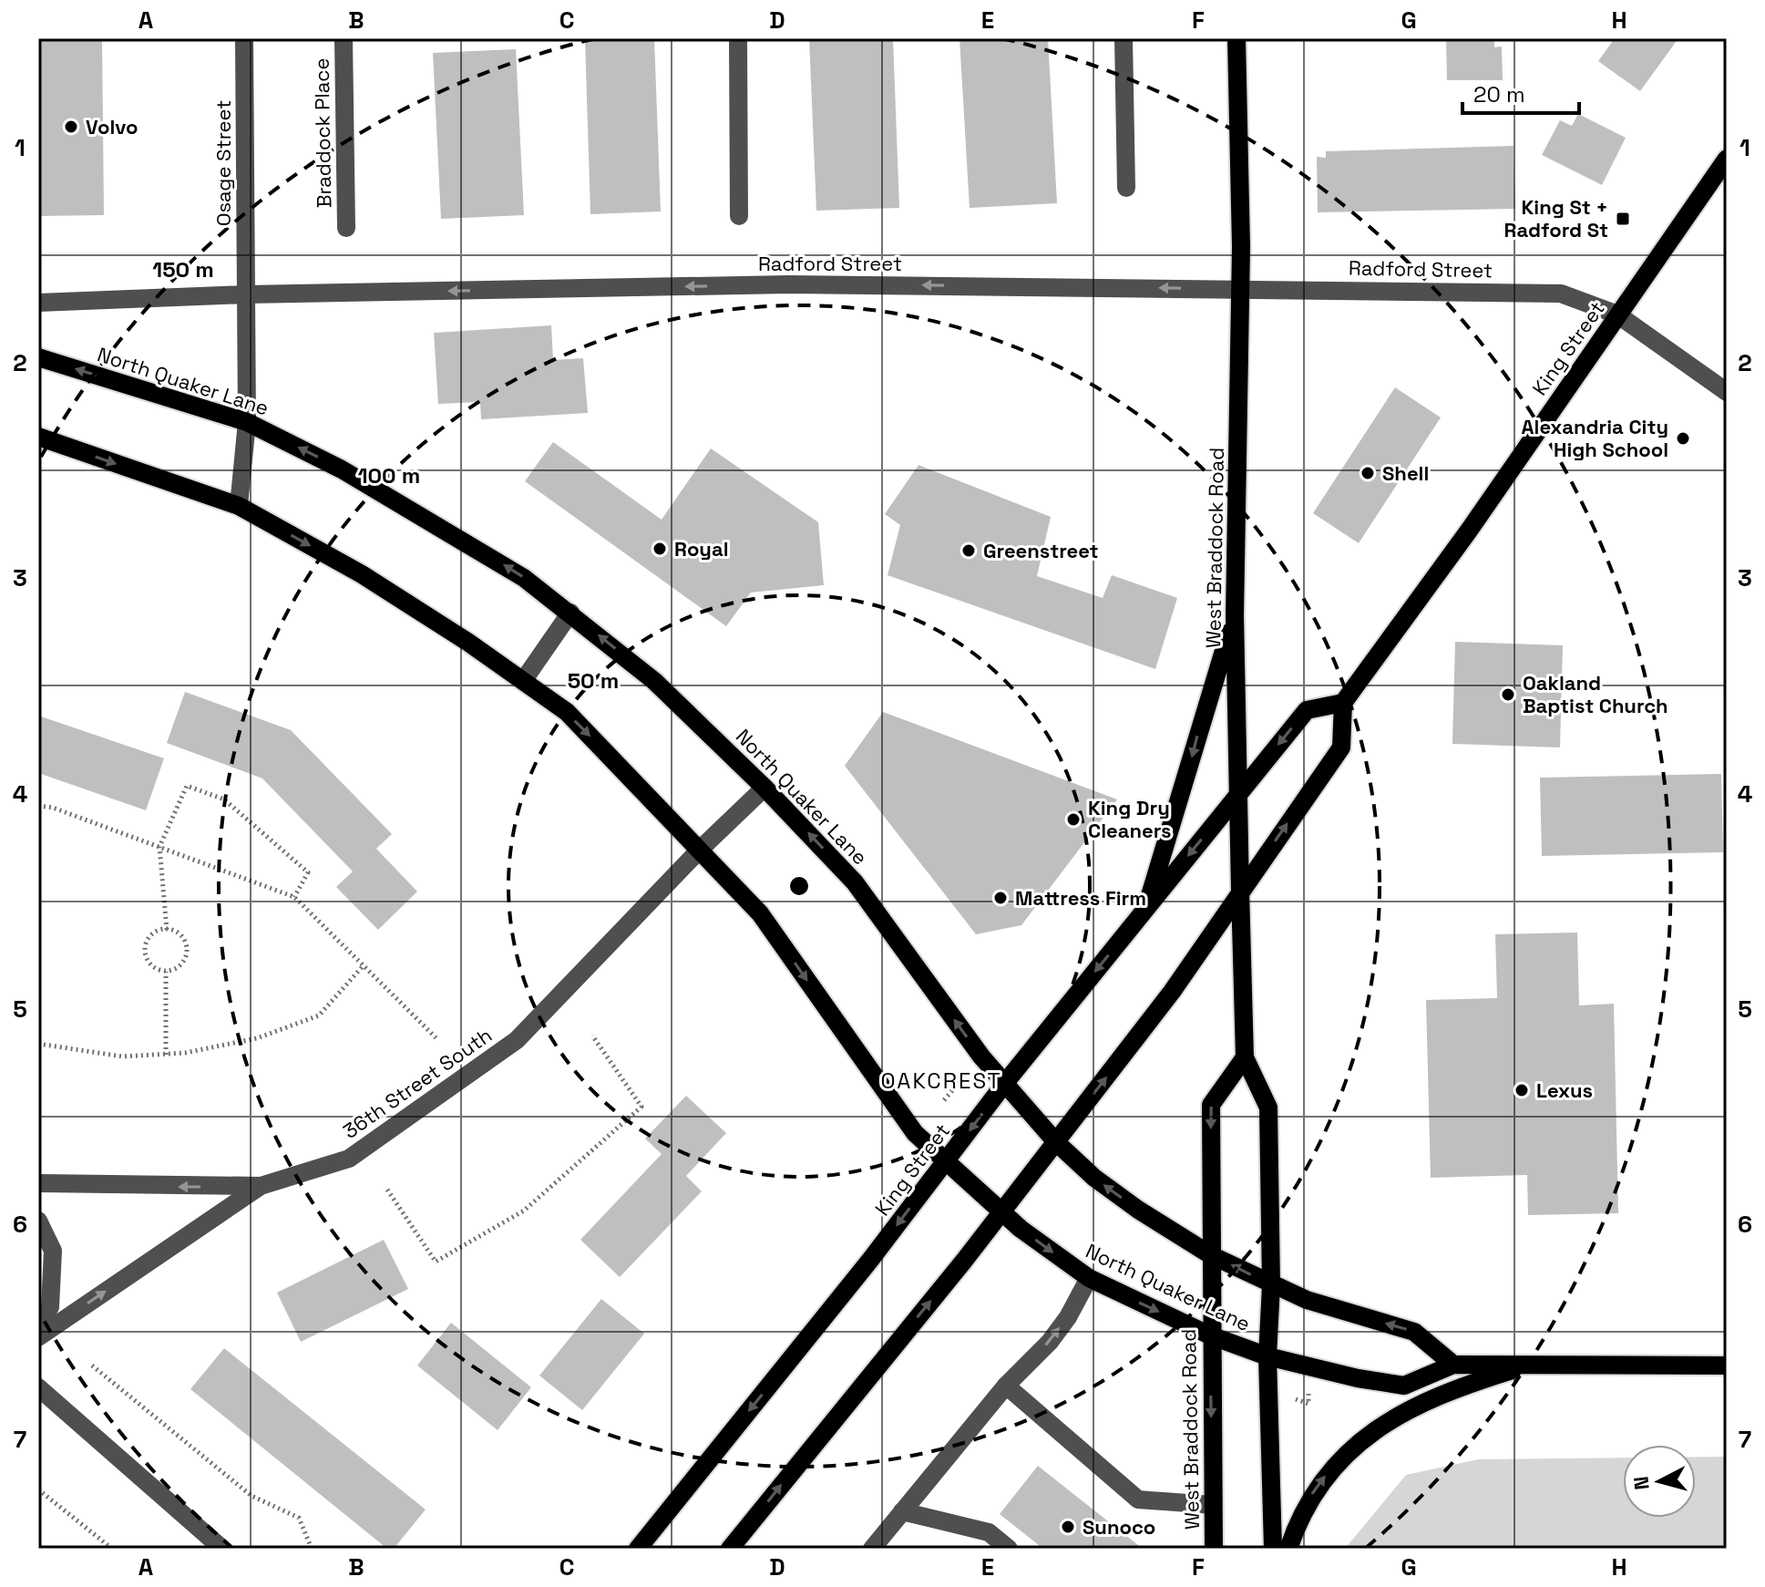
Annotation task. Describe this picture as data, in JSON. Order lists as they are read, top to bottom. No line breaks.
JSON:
{"streets":{"main road":["King Street","North Quaker Lane","West Braddock Road"],"street":["Braddock Place","Osage Street","Radford Street","36th Street South"]},"crossings":[["Osage Street","Radford Street"],["Osage Street","North Quaker Lane"],["Radford Street","King Street"],["Radford Street","West Braddock Road"],["King Street","North Quaker Lane"],["King Street","West Braddock Road"],["North Quaker Lane","West Braddock Road"],["North Quaker Lane","36th Street South"]],"one_way":["Radford Street"],"districts":["OAKCREST"],"places":{"other":["Volvo","Alexandria City High School","Shell","Royal","Greenstreet","Oakland Baptist Church","King Dry Cleaners","Mattress Firm","Lexus","Sunoco"],"transit":["King St + Radford St"]},"scale_bar":"20 m","north":"left","grid":{"columns":["A","B","C","D","E","F","G","H"],"rows":["1","2","3","4","5","6","7"]},"rings":["150 m","100 m","50 m"]}
